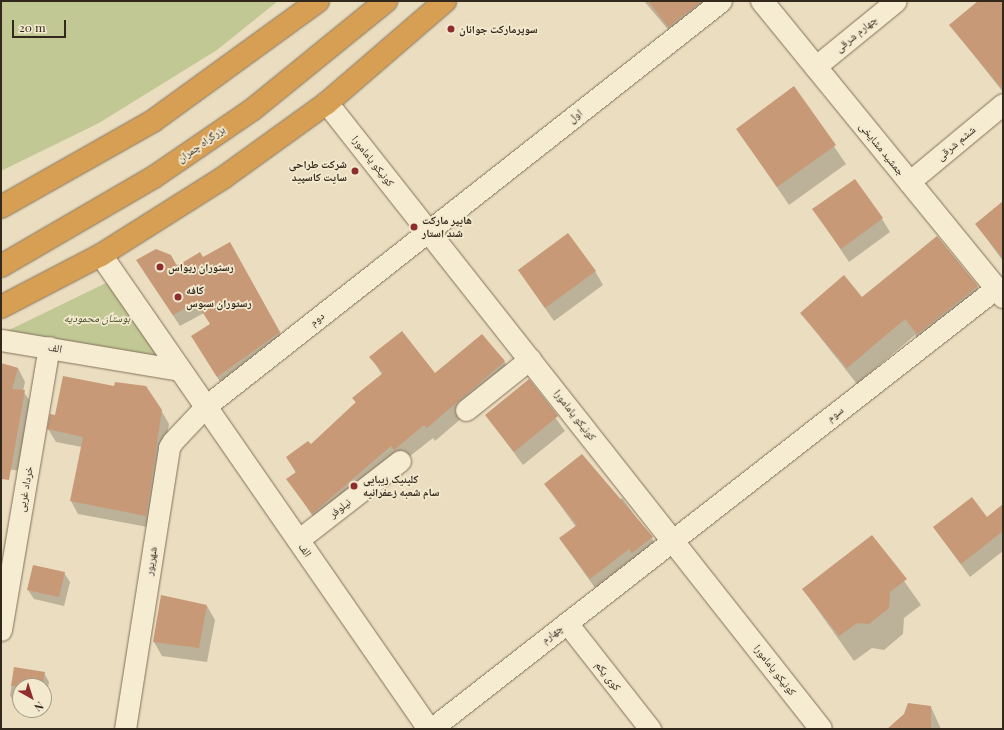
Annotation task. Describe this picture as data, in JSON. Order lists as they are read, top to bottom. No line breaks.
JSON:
{"streets":{"highway":["بزرگراه چمران"],"street":["چهارم شرقی","اول","ششم شرقی","جمشید مشایخی","کونیکو یامامورا","دوم","الف","سوم","خرداد غربی","نیلوفر","شهریور","چهارم","کوی یکم"]},"crossings":[["چهارم شرقی","جمشید مشایخی"],["اول","کونیکو یامامورا"],["اول","دوم"],["ششم شرقی","جمشید مشایخی"],["جمشید مشایخی","سوم"],["کونیکو یامامورا","دوم"],["کونیکو یامامورا","سوم"],["کونیکو یامامورا","چهارم"],["دوم","الف"],["دوم","شهریور"],["الف","خرداد غربی"],["الف","نیلوفر"],["الف","شهریور"],["الف","چهارم"],["سوم","چهارم"],["چهارم","کوی یکم"]],"parks":["بوستان محمودیه"],"places":["سوپرمارکت جوانان","شرکت طراحی سایت کاسپید","هایپر مارکت شند استار","رستوران ریواس","کافه رستوران سبوس","کلینیک زیبایی سام شعبه زعفرانیه"],"scale_bar":"20 m","north":"bottom right"}
